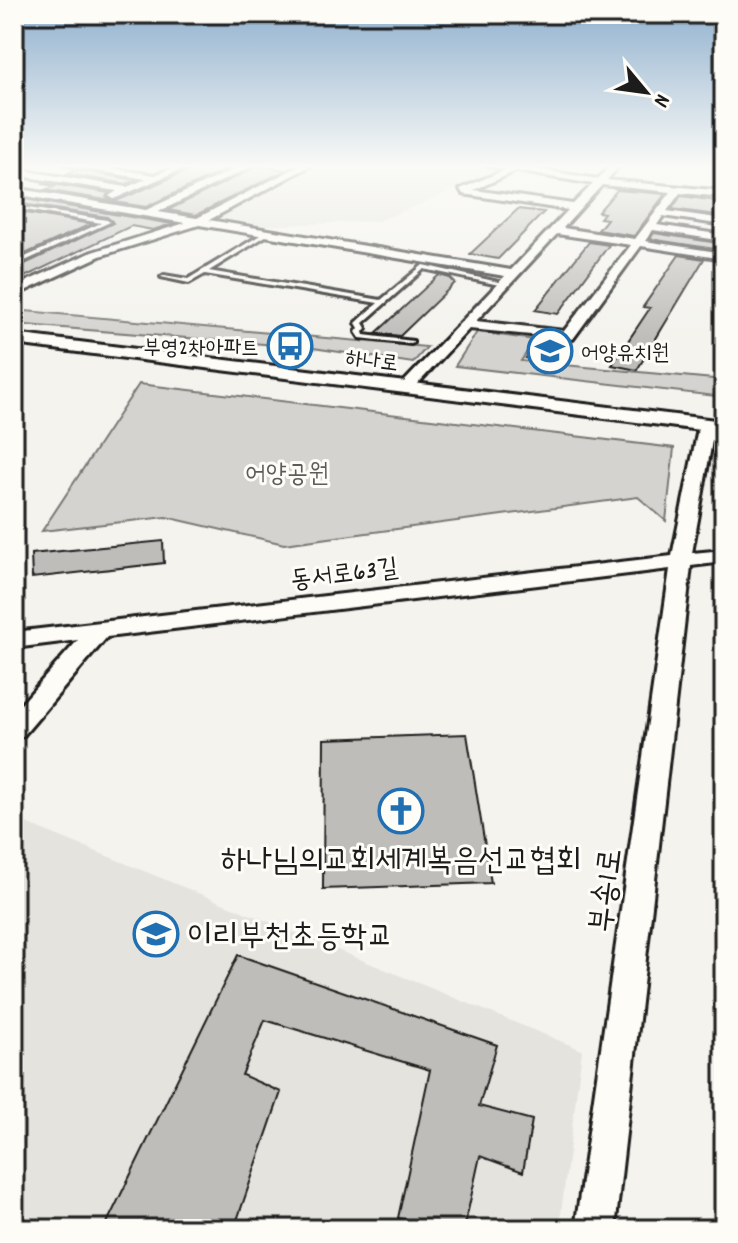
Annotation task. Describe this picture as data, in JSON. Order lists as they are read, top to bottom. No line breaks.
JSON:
{"streets":{"street":["하나로","동서로63길","부송1로"]},"crossings":[["하나로","부송1로"],["동서로63길","부송1로"]],"parks":["어양공원"],"places":{"bus stop":["부영2차아파트"],"school or university":["어양유치원","이리부천초등학교"],"church":["하나님의교회세계복음선교협회"]},"north":"bottom right"}
